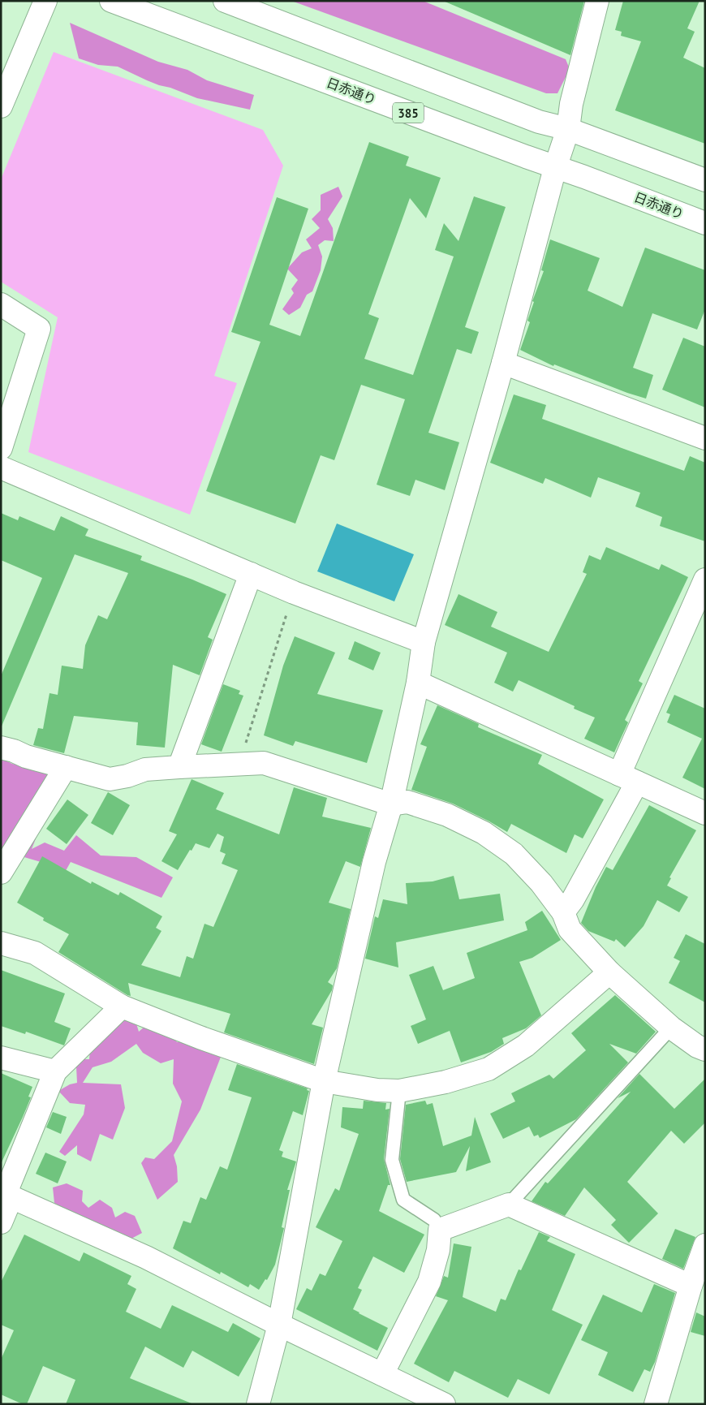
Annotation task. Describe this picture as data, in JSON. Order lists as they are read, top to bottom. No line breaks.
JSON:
{"streets":{"main road":["日赤通り","385"]}}
